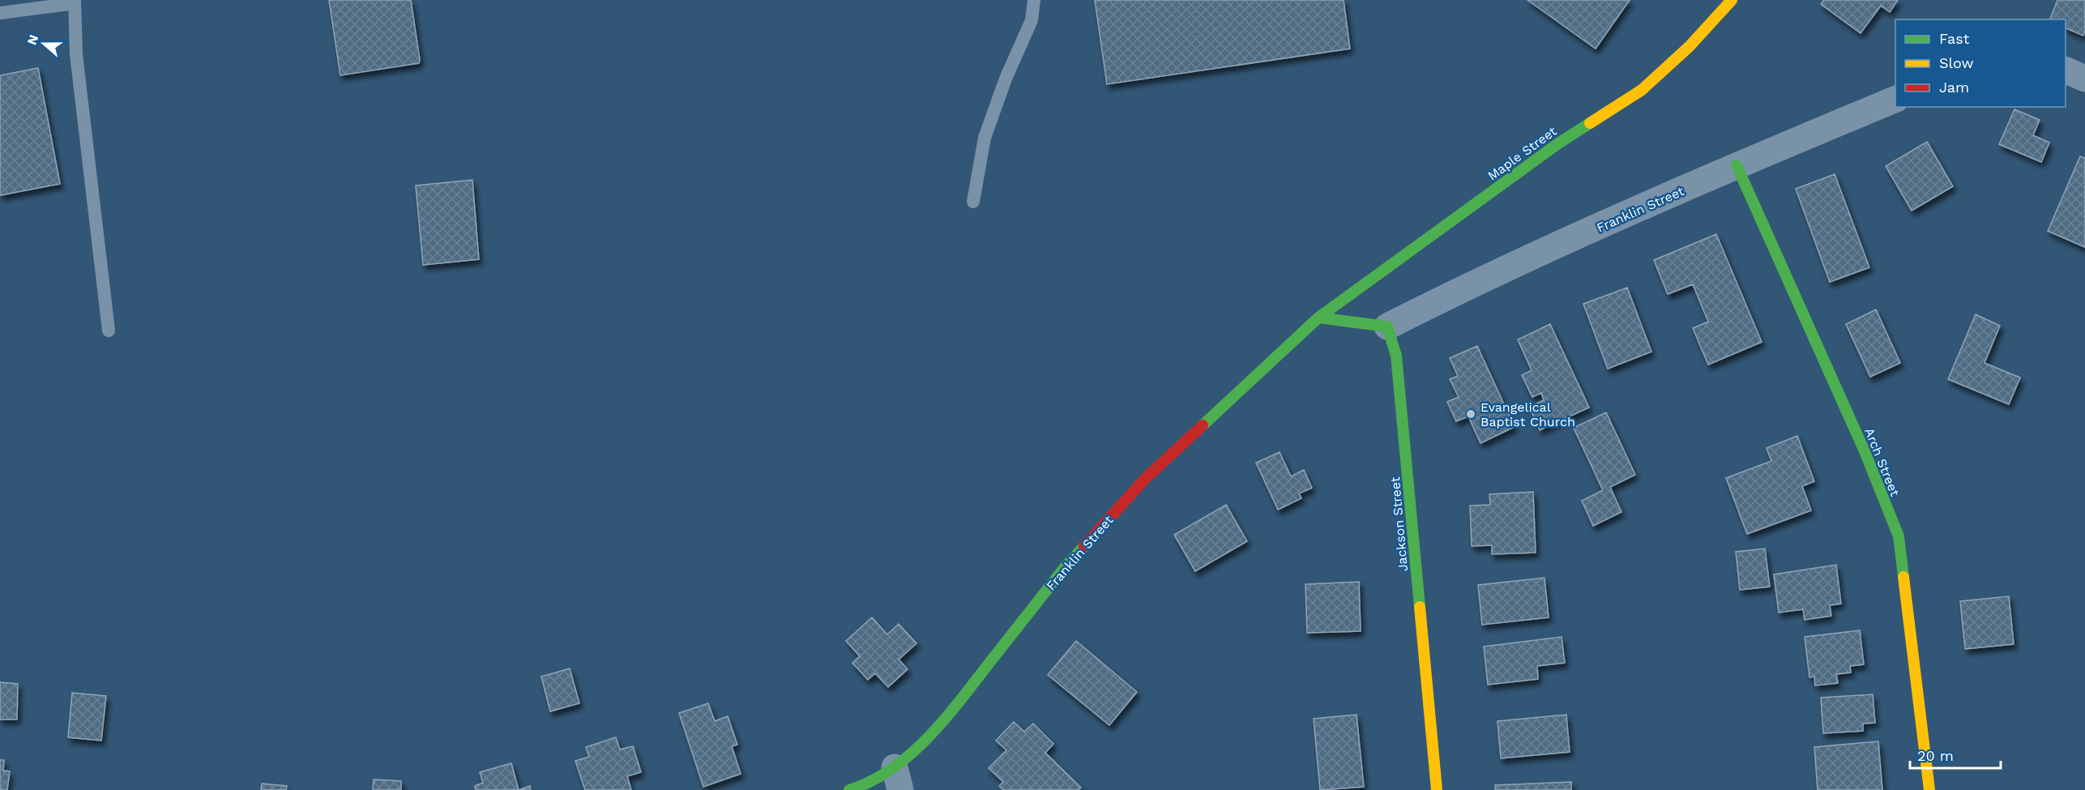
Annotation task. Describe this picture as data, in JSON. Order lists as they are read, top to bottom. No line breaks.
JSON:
{"streets":{"street":["Maple Street","Franklin Street","Arch Street","Jackson Street"]},"crossings":[["Maple Street","Franklin Street"],["Franklin Street","Arch Street"],["Franklin Street","Jackson Street"]],"places":["Evangelical Baptist Church"],"legend":["Fast","Slow","Jam"],"scale_bar":"20 m","north":"left"}
